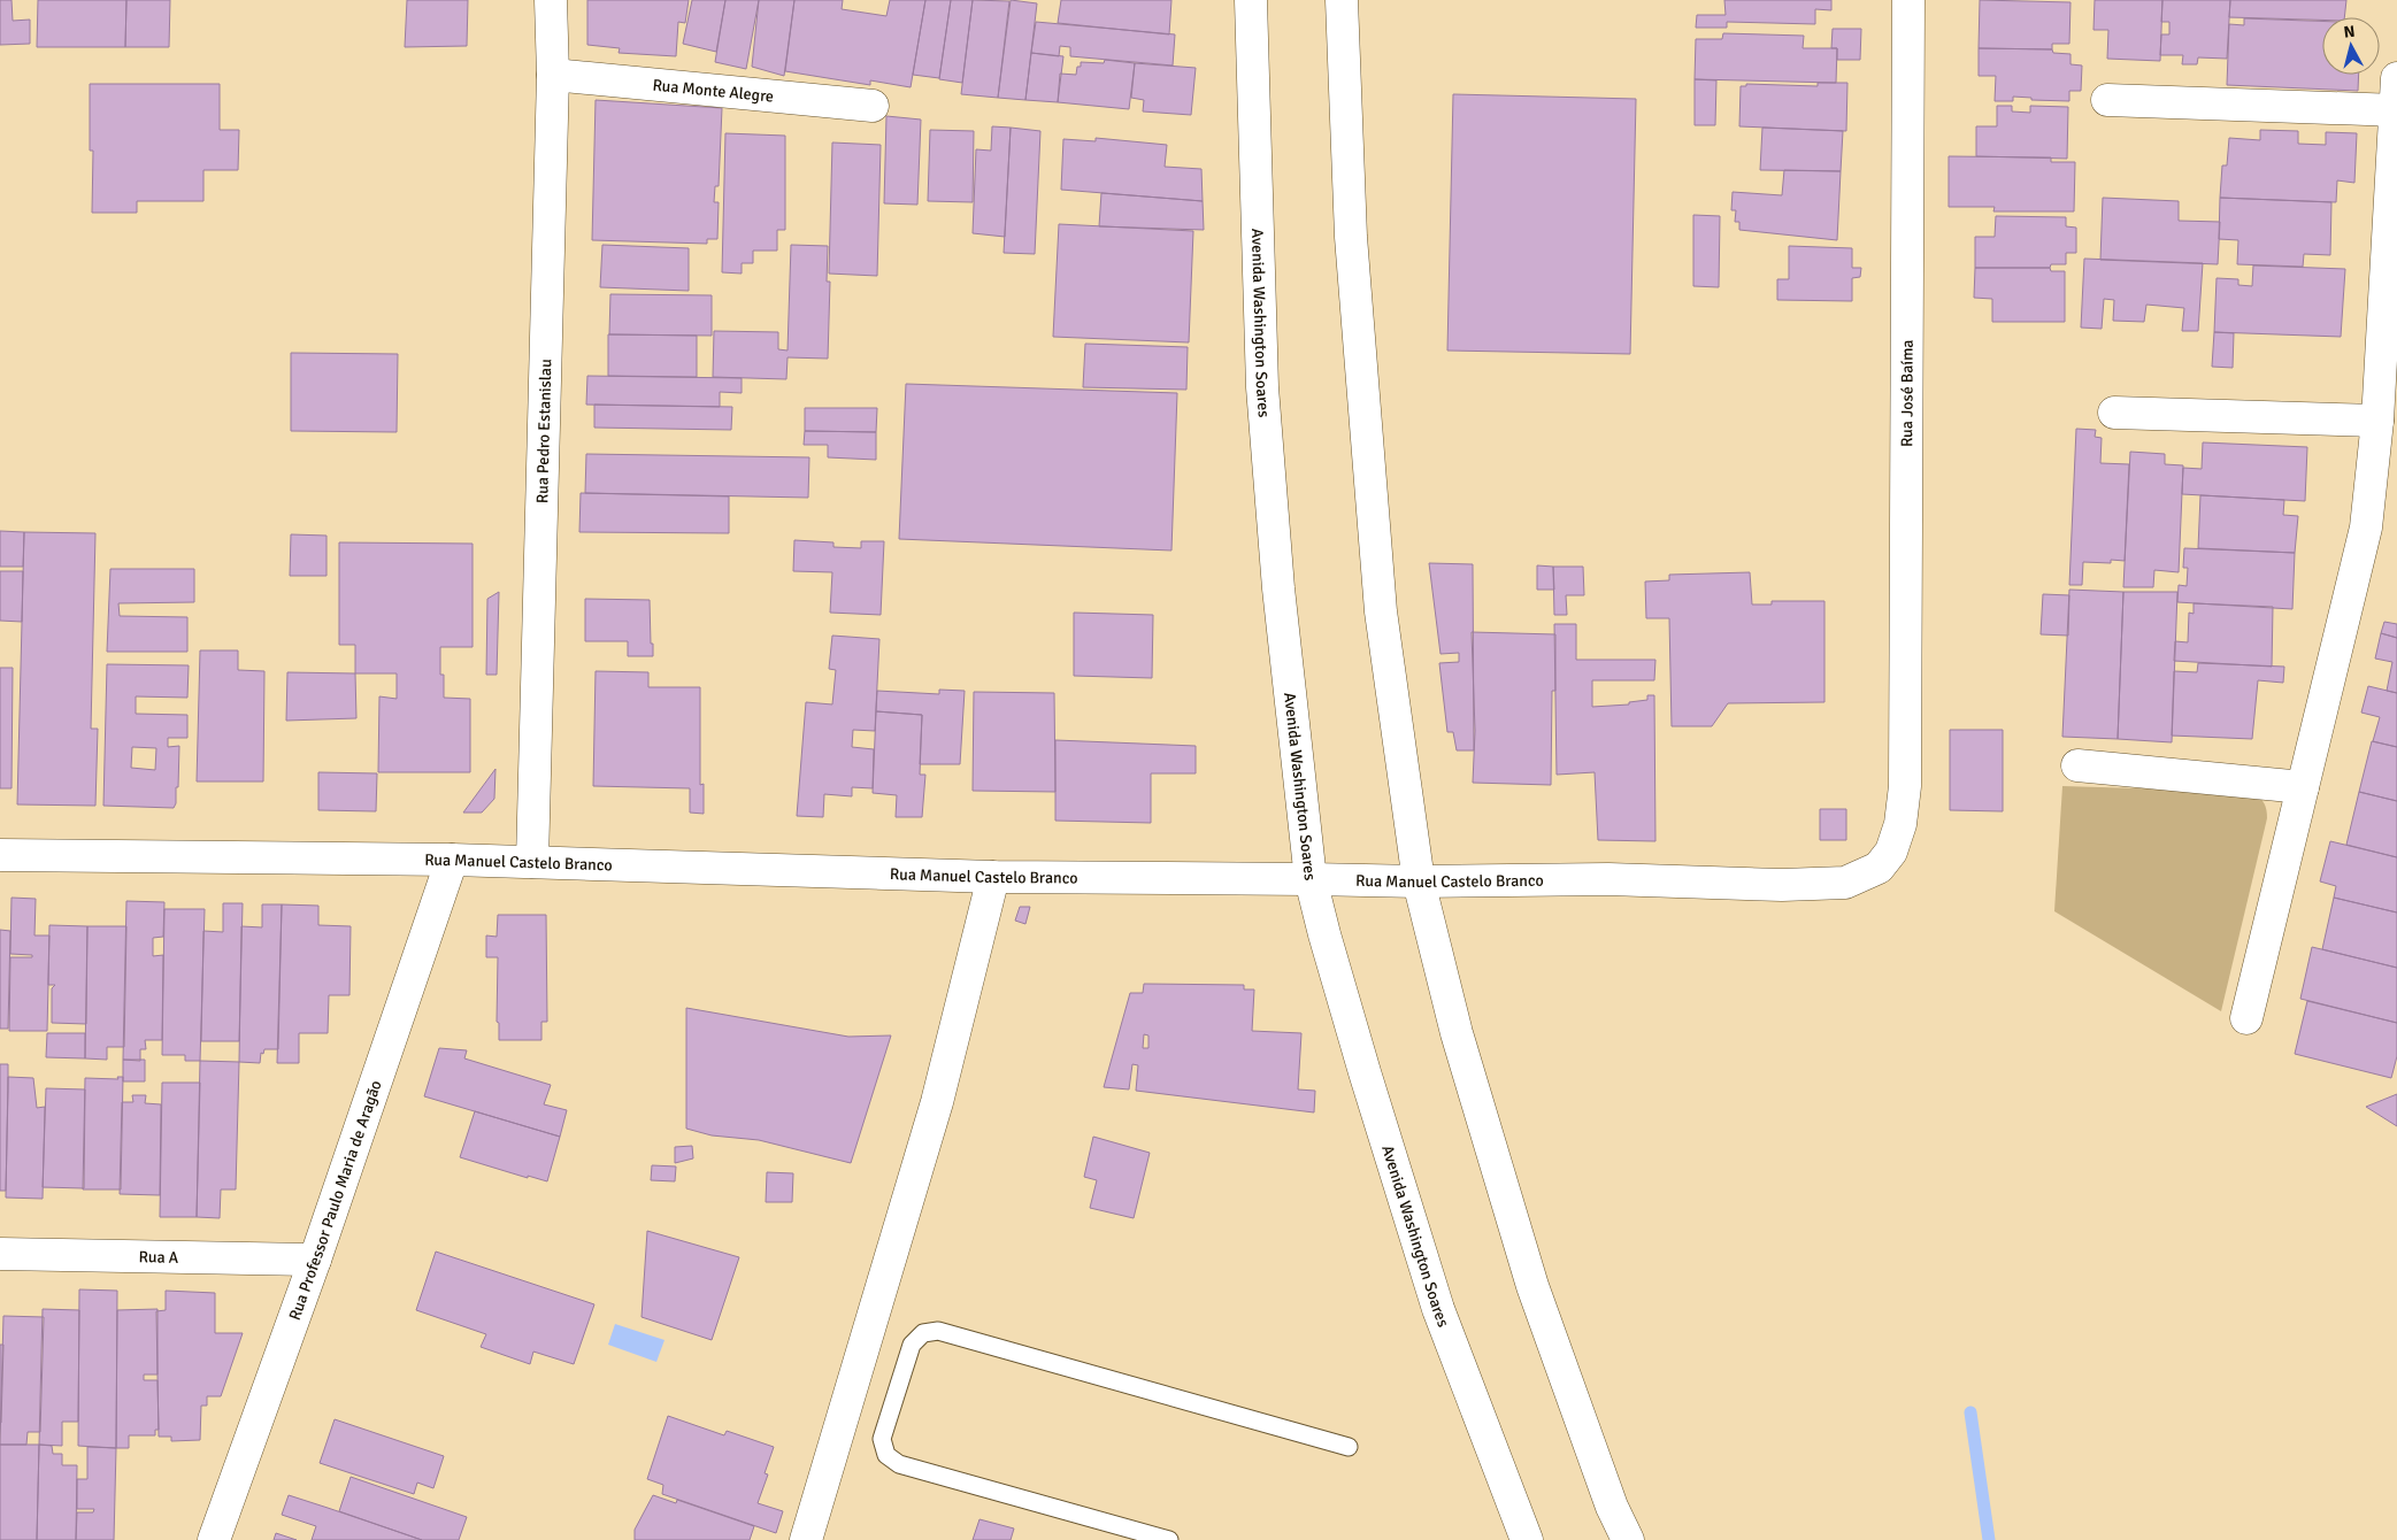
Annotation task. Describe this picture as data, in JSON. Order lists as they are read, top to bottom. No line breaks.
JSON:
{"streets":{"main road":["Rua Monte Alegre","Avenida Washington Soares","Rua José Baíma","Rua Pedro Estanislau","Rua Manuel Castelo Branco","Rua Professor Paulo Maria de Aragão","Rua A"]},"crossings":[["Rua Monte Alegre","Rua Pedro Estanislau"],["Avenida Washington Soares","Rua Manuel Castelo Branco"],["Rua José Baíma","Rua Manuel Castelo Branco"],["Rua Pedro Estanislau","Rua Manuel Castelo Branco"],["Rua Manuel Castelo Branco","Rua Professor Paulo Maria de Aragão"],["Rua Professor Paulo Maria de Aragão","Rua A"]],"north":"top"}
